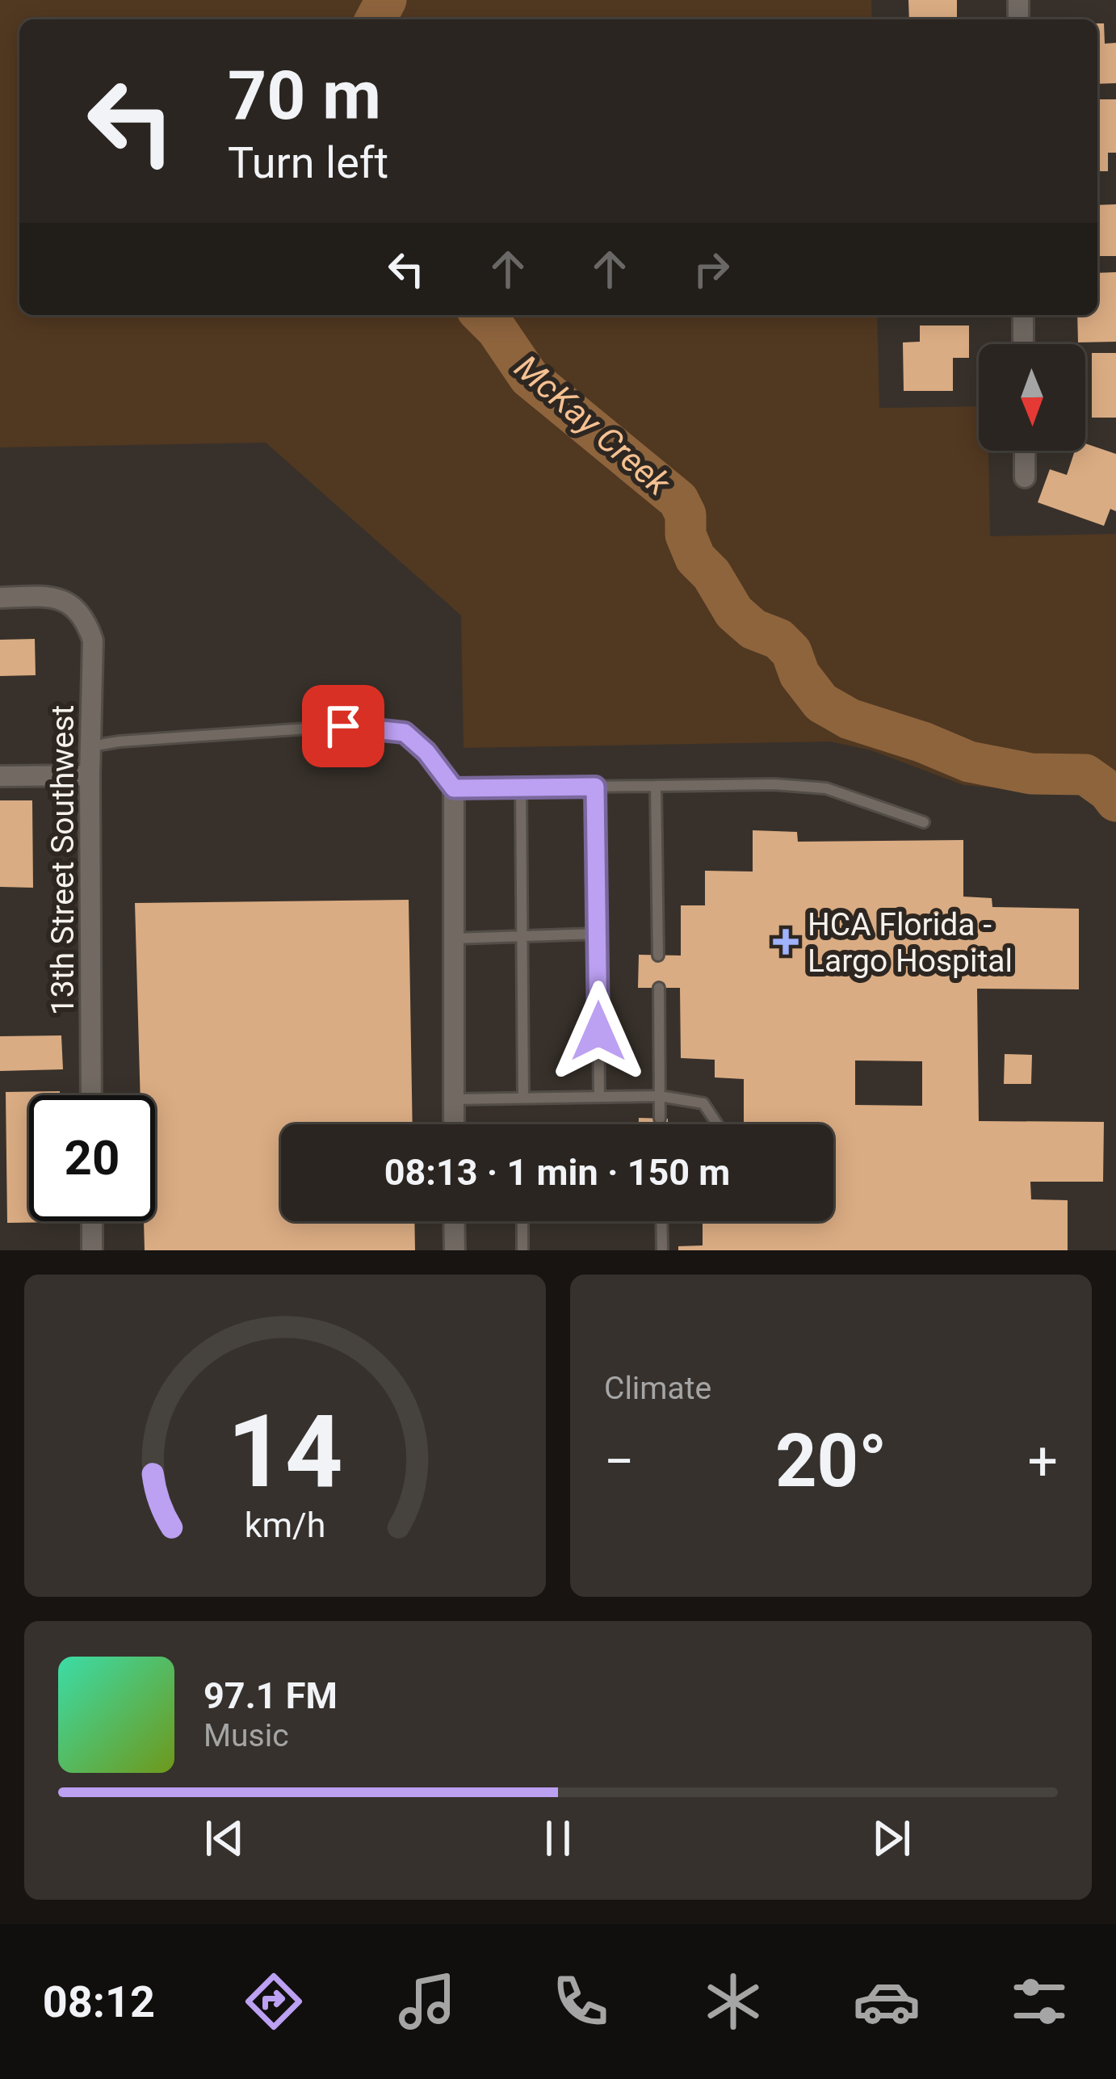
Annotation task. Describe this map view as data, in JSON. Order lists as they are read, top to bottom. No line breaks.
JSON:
{"streets":{"street":["13th Street Southwest"]},"water":["McKay Creek"],"places":{"health":["HCA Florida - Largo Hospital"]},"north":"bottom","page":{"turn":["70 m","Turn left"],"limit":"20","trip":"08:13 · 1 min · 150 m","tile":"Climate","heat":["−","20°","+"],"song":["97.1 FM","Music"],"tabs":"08:12","gauge":["14","km/h"]}}
